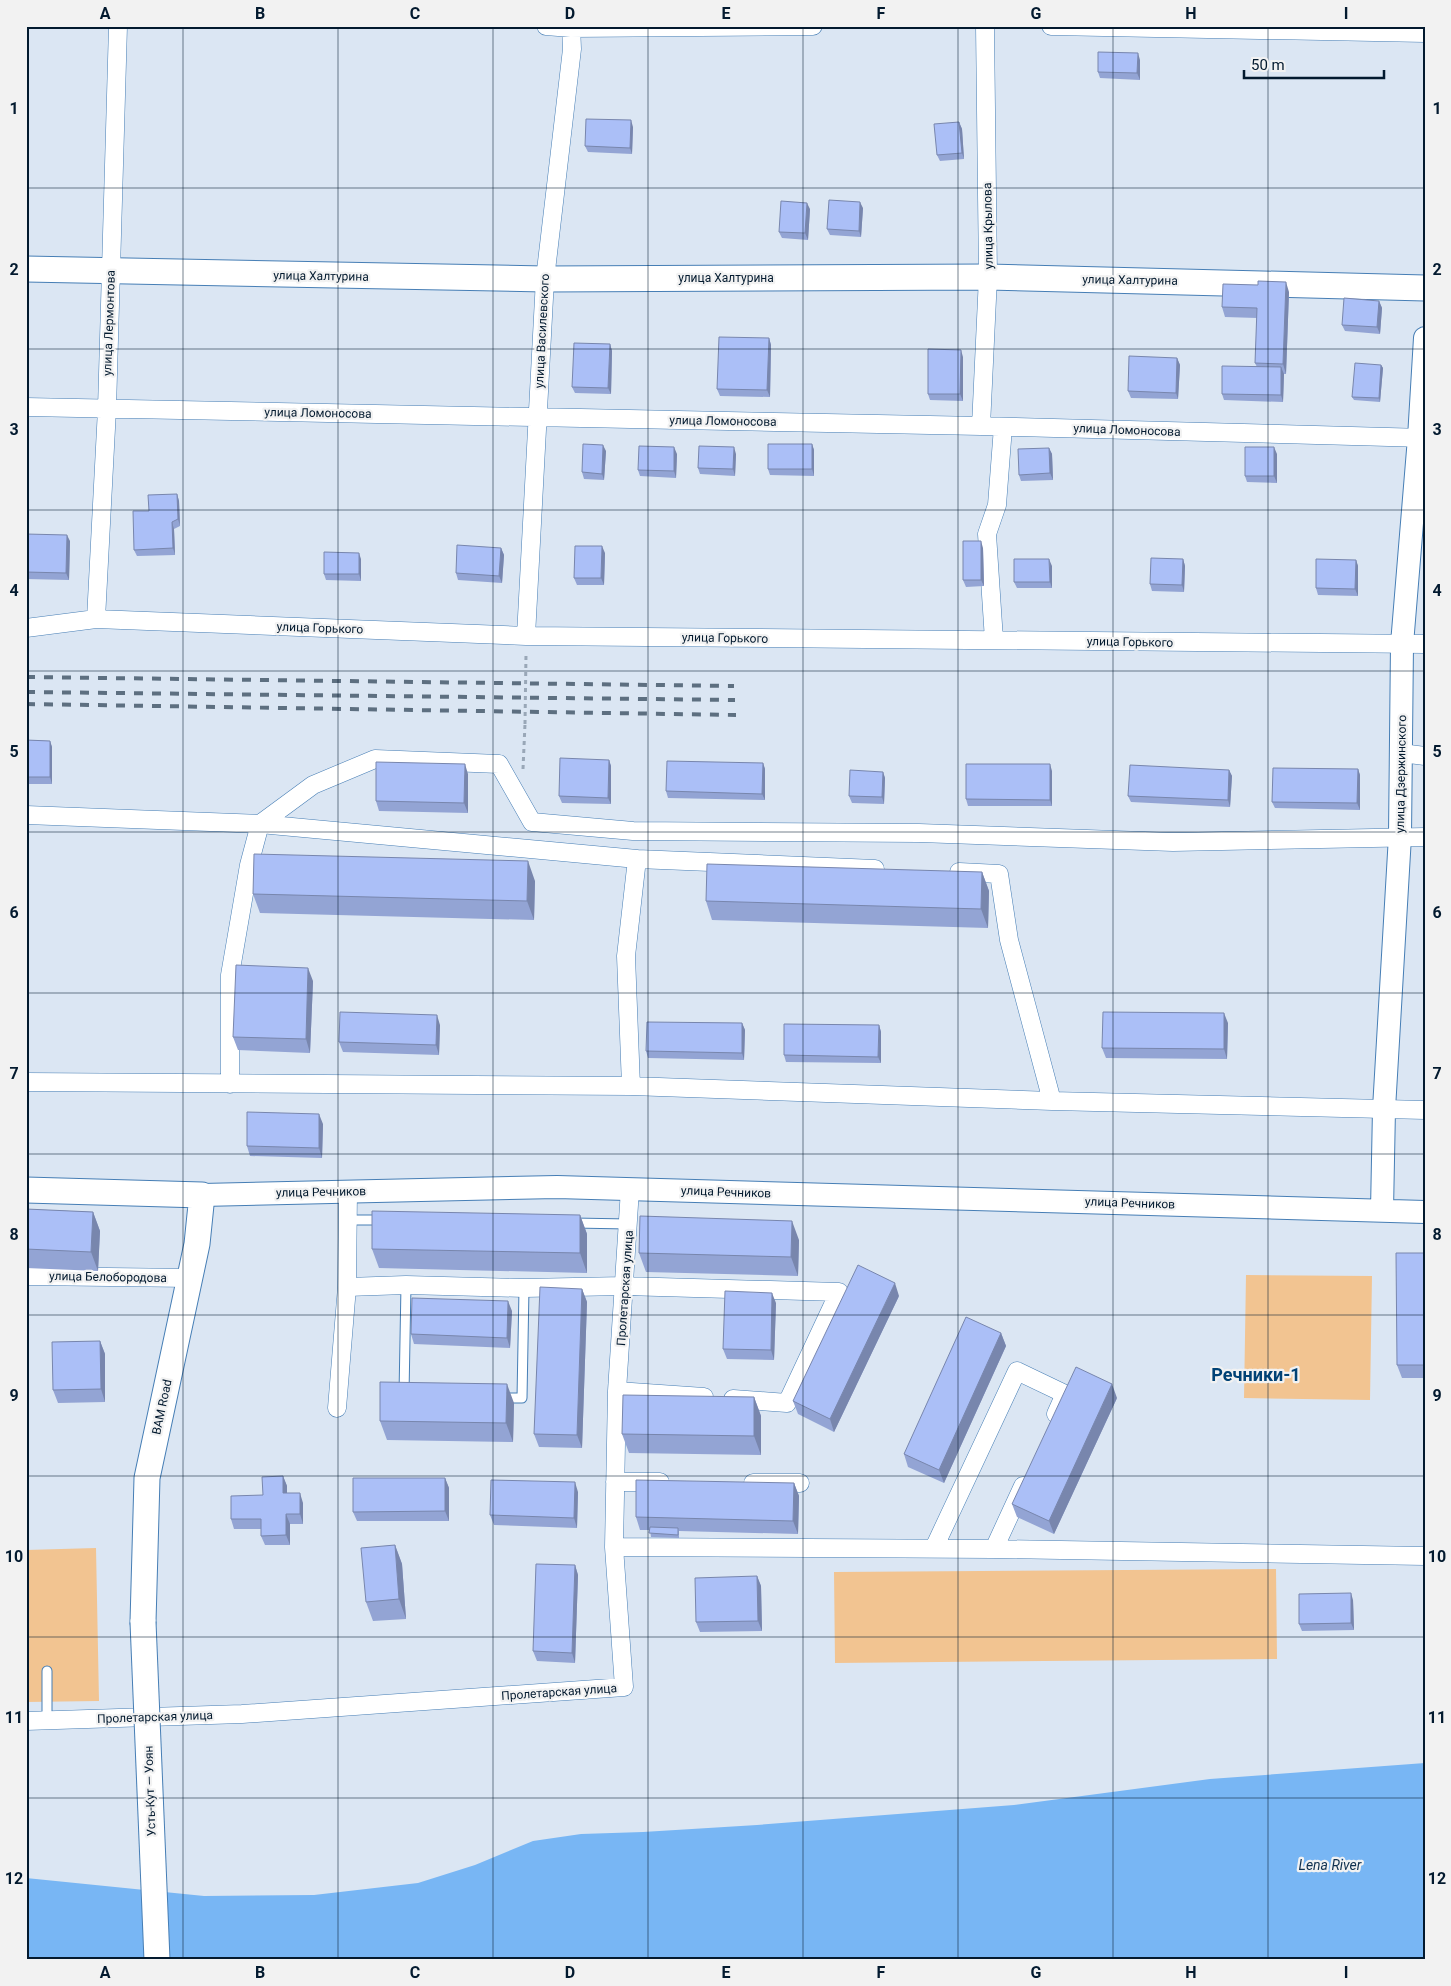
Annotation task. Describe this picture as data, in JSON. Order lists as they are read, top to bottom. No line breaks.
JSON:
{"streets":{"main road":["улица Халтурина","улица Речников","BAM Road","Усть-Кут — Уоян"],"street":["улица Крылова","улица Лермонтова","улица Василевского","улица Ломоносова","улица Горького","улица Дзержинского","улица Белобородова","Пролетарская улица"]},"crossings":[["улица Крылова","улица Халтурина"],["улица Крылова","улица Ломоносова"],["улица Халтурина","улица Лермонтова"],["улица Халтурина","улица Василевского"],["улица Лермонтова","улица Ломоносова"],["улица Лермонтова","улица Горького"],["улица Василевского","улица Ломоносова"],["улица Василевского","улица Горького"],["улица Ломоносова","улица Дзержинского"],["улица Горького","улица Дзержинского"],["улица Дзержинского","улица Речников"],["улица Речников","Пролетарская улица"],["улица Речников","BAM Road"],["улица Белобородова","BAM Road"],["BAM Road","Усть-Кут — Уоян"]],"districts":["Речники-1"],"water":["Lena River"],"scale_bar":"50 m","grid":{"columns":["A","B","C","D","E","F","G","H","I"],"rows":["1","2","3","4","5","6","7","8","9","10","11","12"]}}
